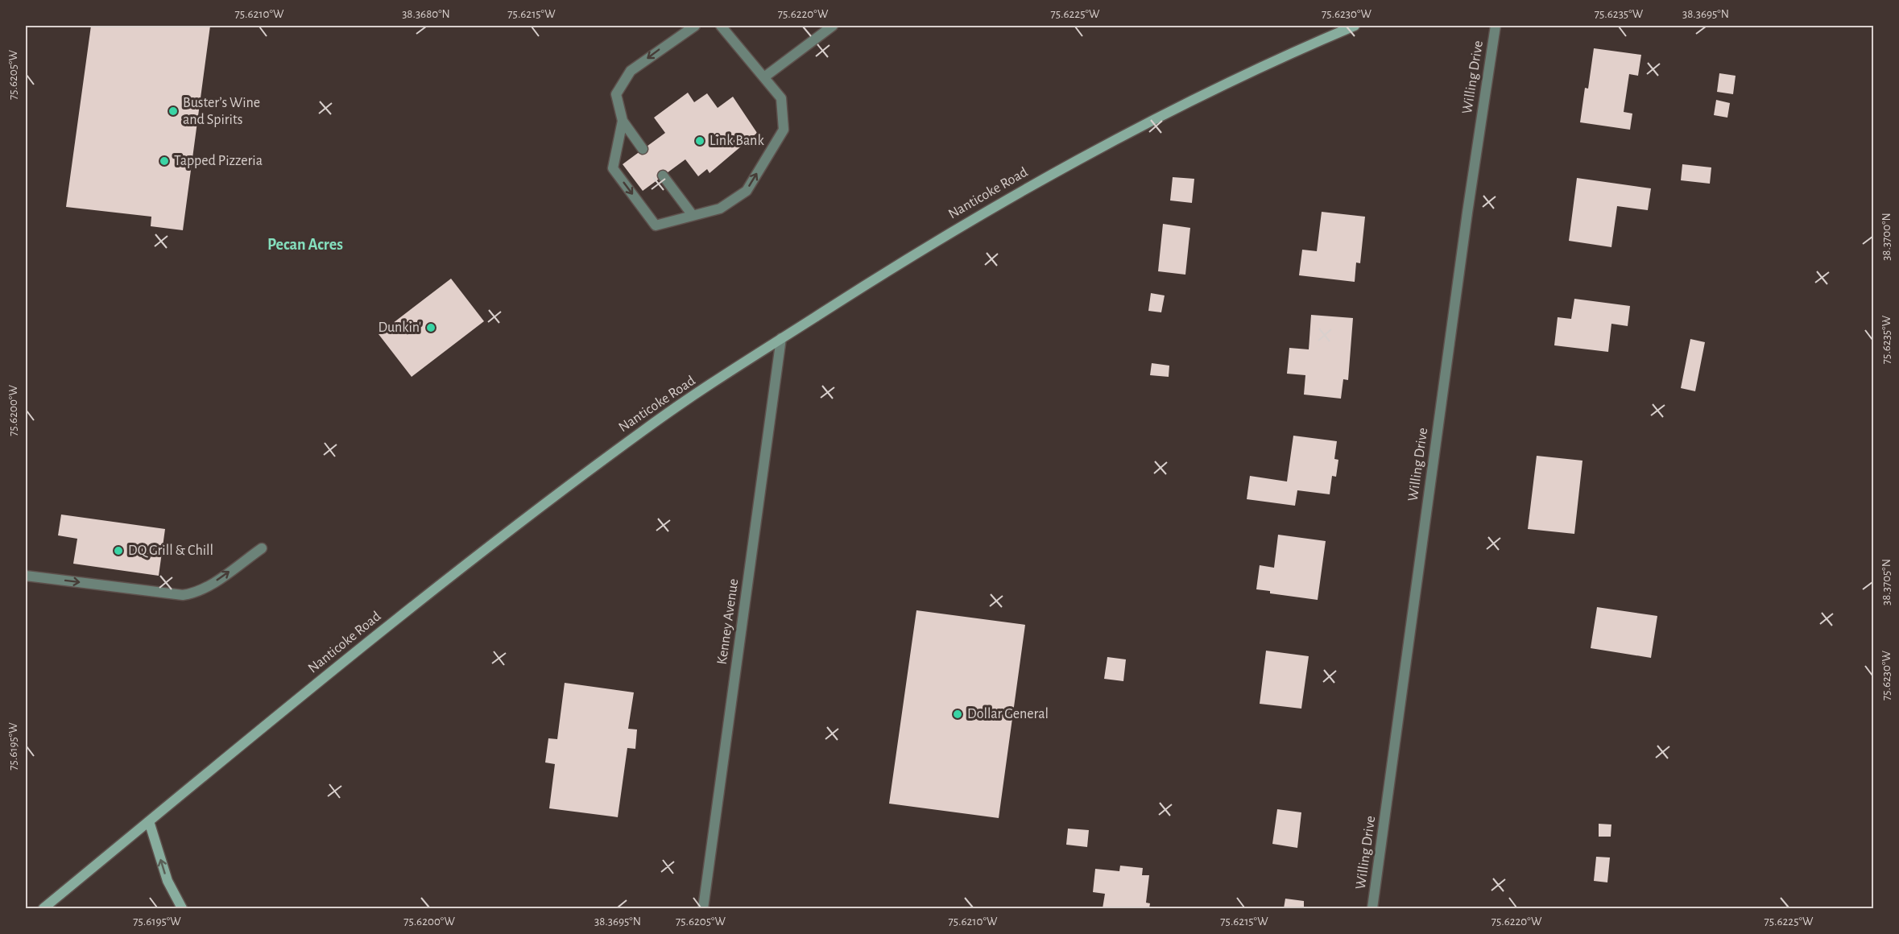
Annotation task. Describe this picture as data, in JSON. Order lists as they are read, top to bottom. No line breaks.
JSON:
{"streets":{"main road":["Nanticoke Road"],"street":["Willing Drive","Kenney Avenue"]},"crossings":[["Nanticoke Road","Kenney Avenue"]],"districts":["Pecan Acres"],"places":["Buster’s Wine and Spirits","Link Bank","Tapped Pizzeria","Dunkin'","DQ Grill & Chill","Dollar General"],"coordinates":["75.6210°W","38.3680°N","75.6215°W","75.6220°W","75.6225°W","75.6230°W","75.6235°W","38.3695°N","75.6205°W","38.3700°N","75.6200°W","38.3705°N","75.6195°W"]}
